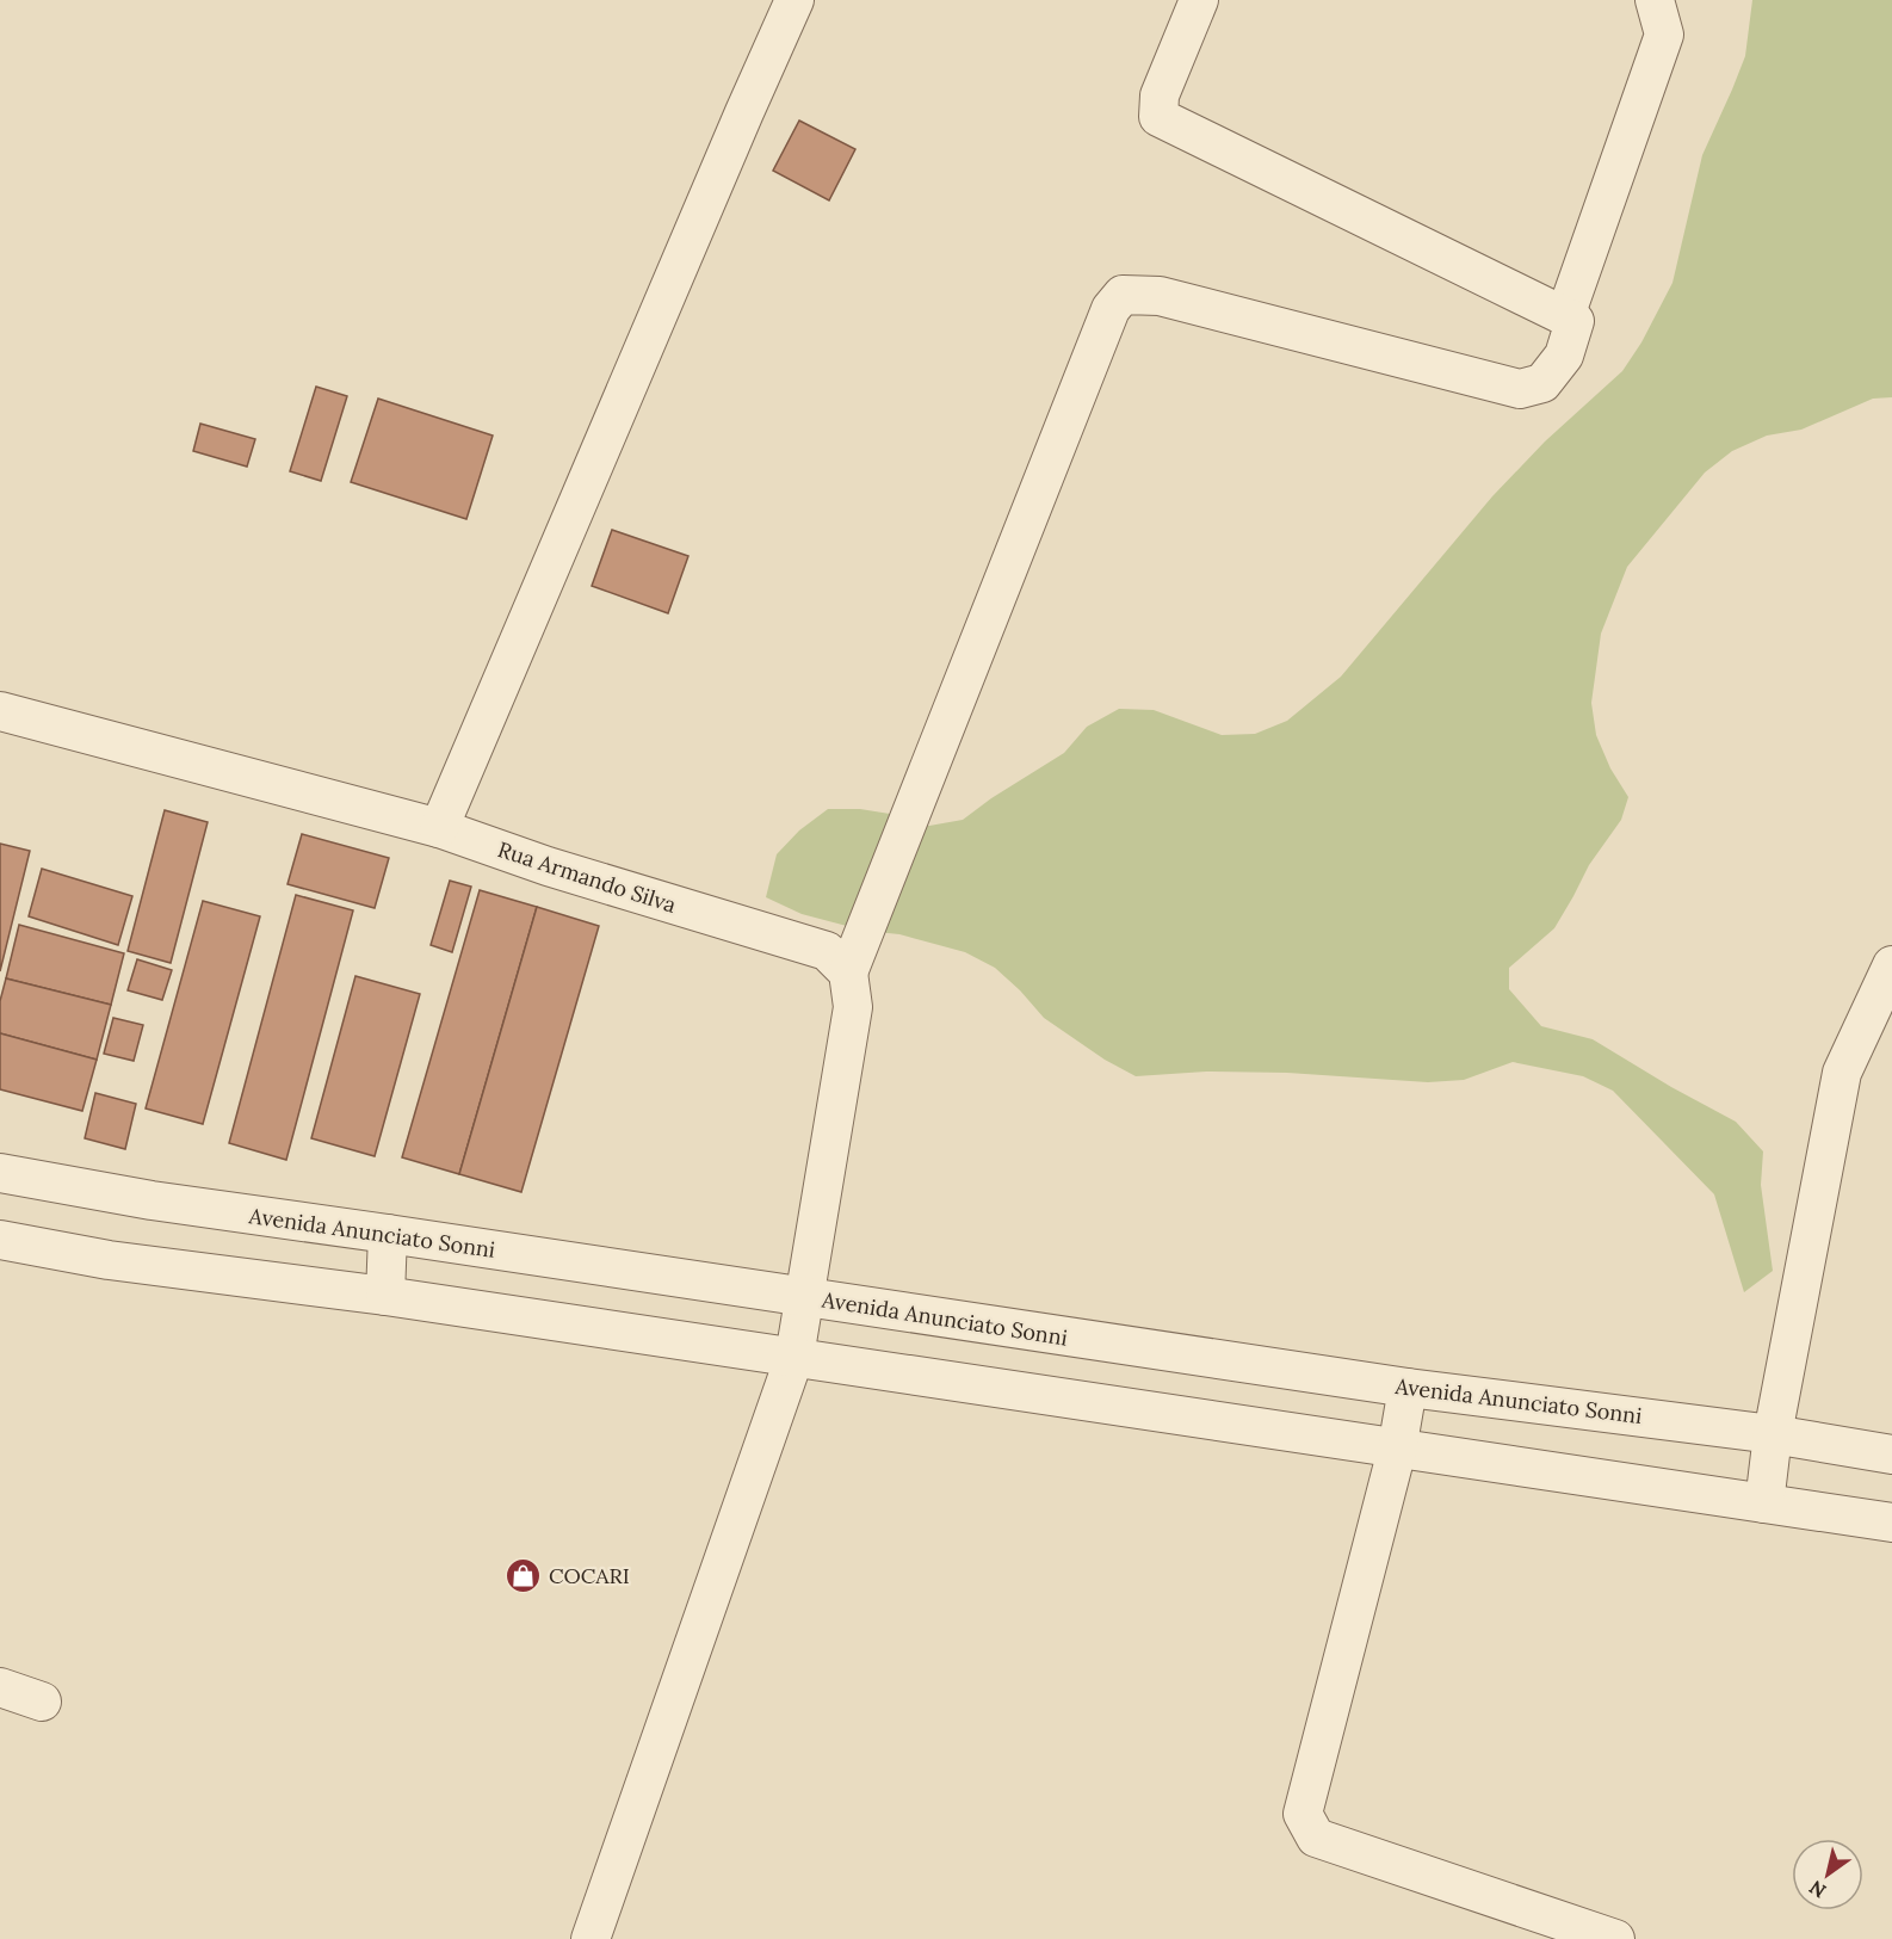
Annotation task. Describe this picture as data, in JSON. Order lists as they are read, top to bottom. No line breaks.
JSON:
{"streets":{"street":["Rua Armando Silva","Avenida Anunciato Sonni"]},"places":{"shop":["COCARI"]},"north":"bottom left"}
